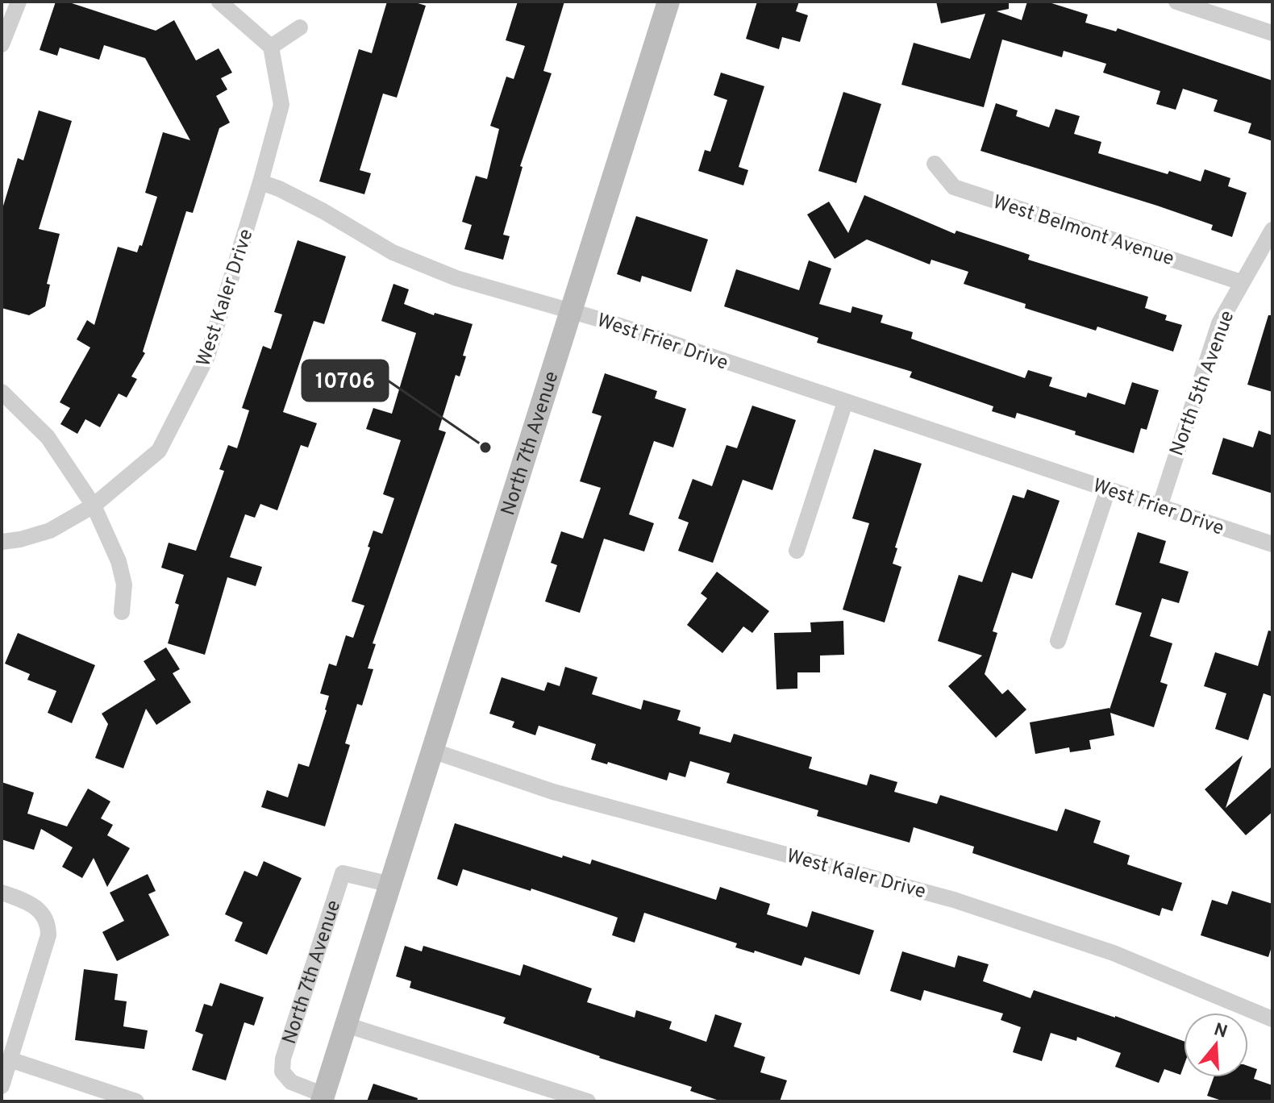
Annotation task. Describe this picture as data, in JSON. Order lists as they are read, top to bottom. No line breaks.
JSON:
{"streets":{"main road":["North 7th Avenue"],"street":["West Belmont Avenue","West Kaler Drive","West Frier Drive","North 5th Avenue"]},"crossings":[["West Belmont Avenue","North 5th Avenue"],["West Kaler Drive","West Frier Drive"],["West Kaler Drive","North 7th Avenue"],["West Frier Drive","North 5th Avenue"],["West Frier Drive","North 7th Avenue"]],"places":["10706"],"north":"top"}
